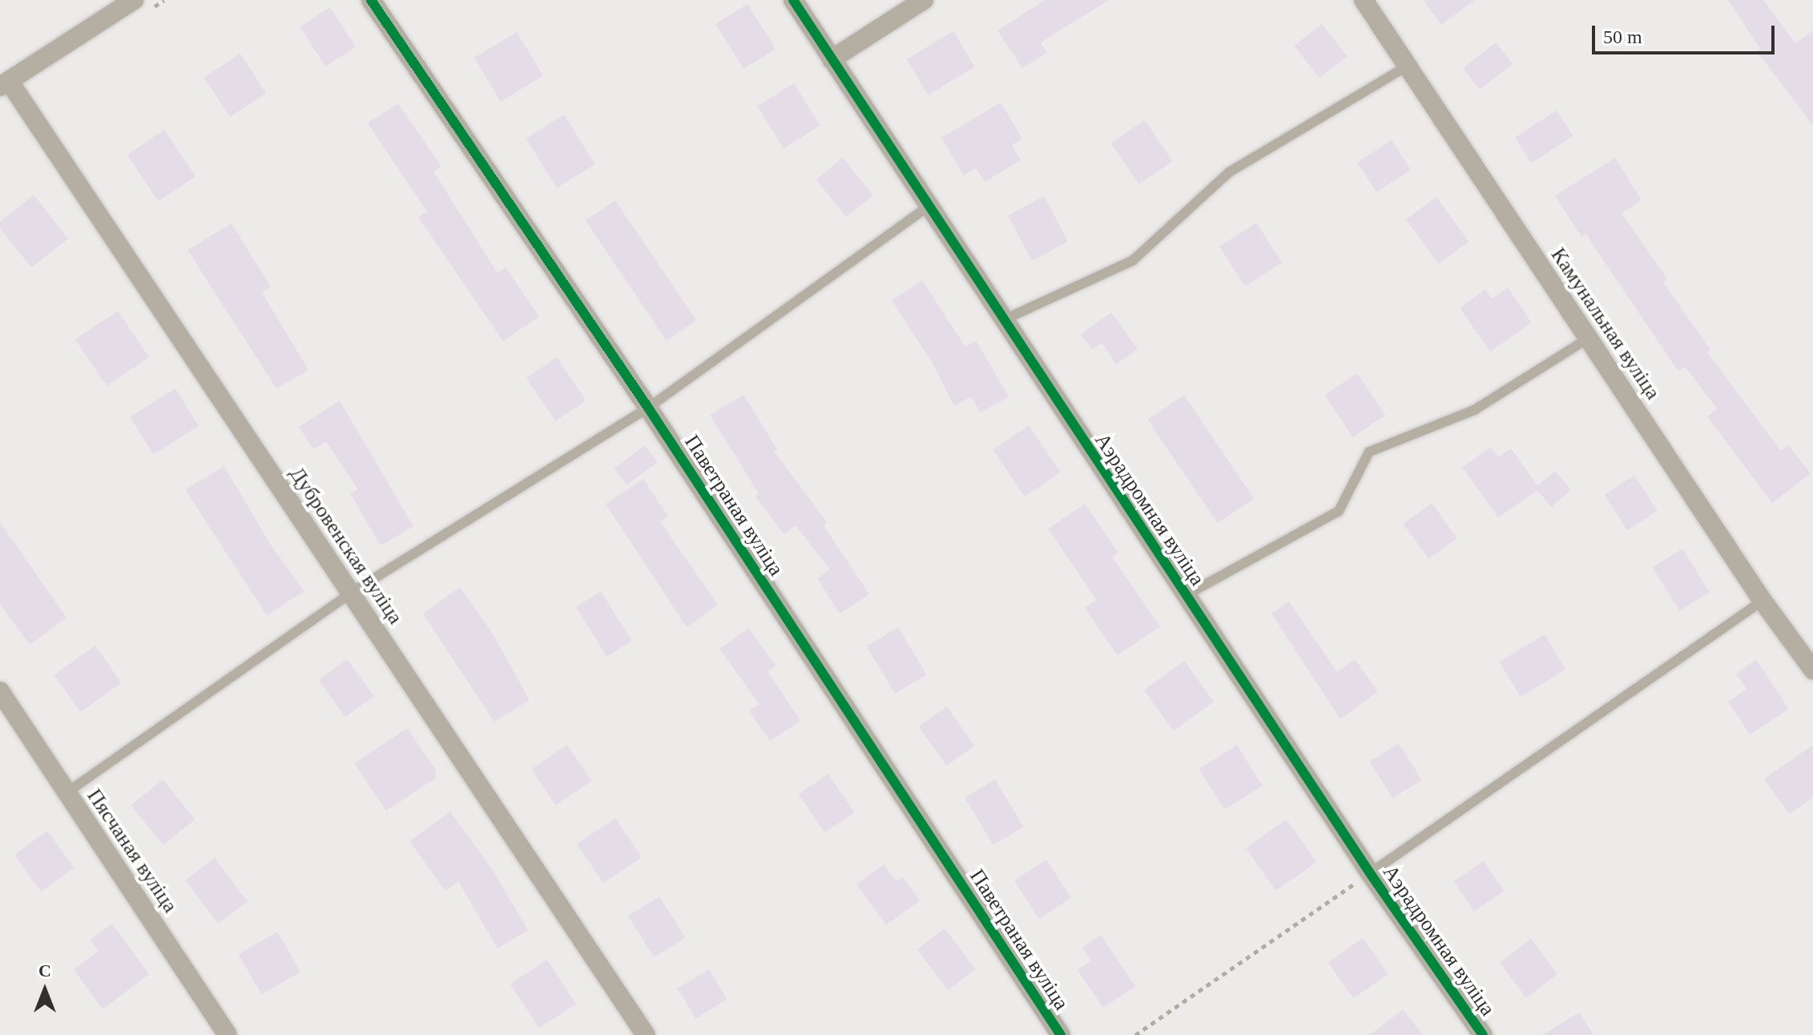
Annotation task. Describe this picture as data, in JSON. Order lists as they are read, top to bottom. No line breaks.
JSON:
{"streets":{"street":["Камунальная вуліца","Паветраная вуліца","Аэрадромная вуліца","Дубровенская вуліца","Пясчаная вуліца"]},"scale_bar":"50 m","north":"top"}
